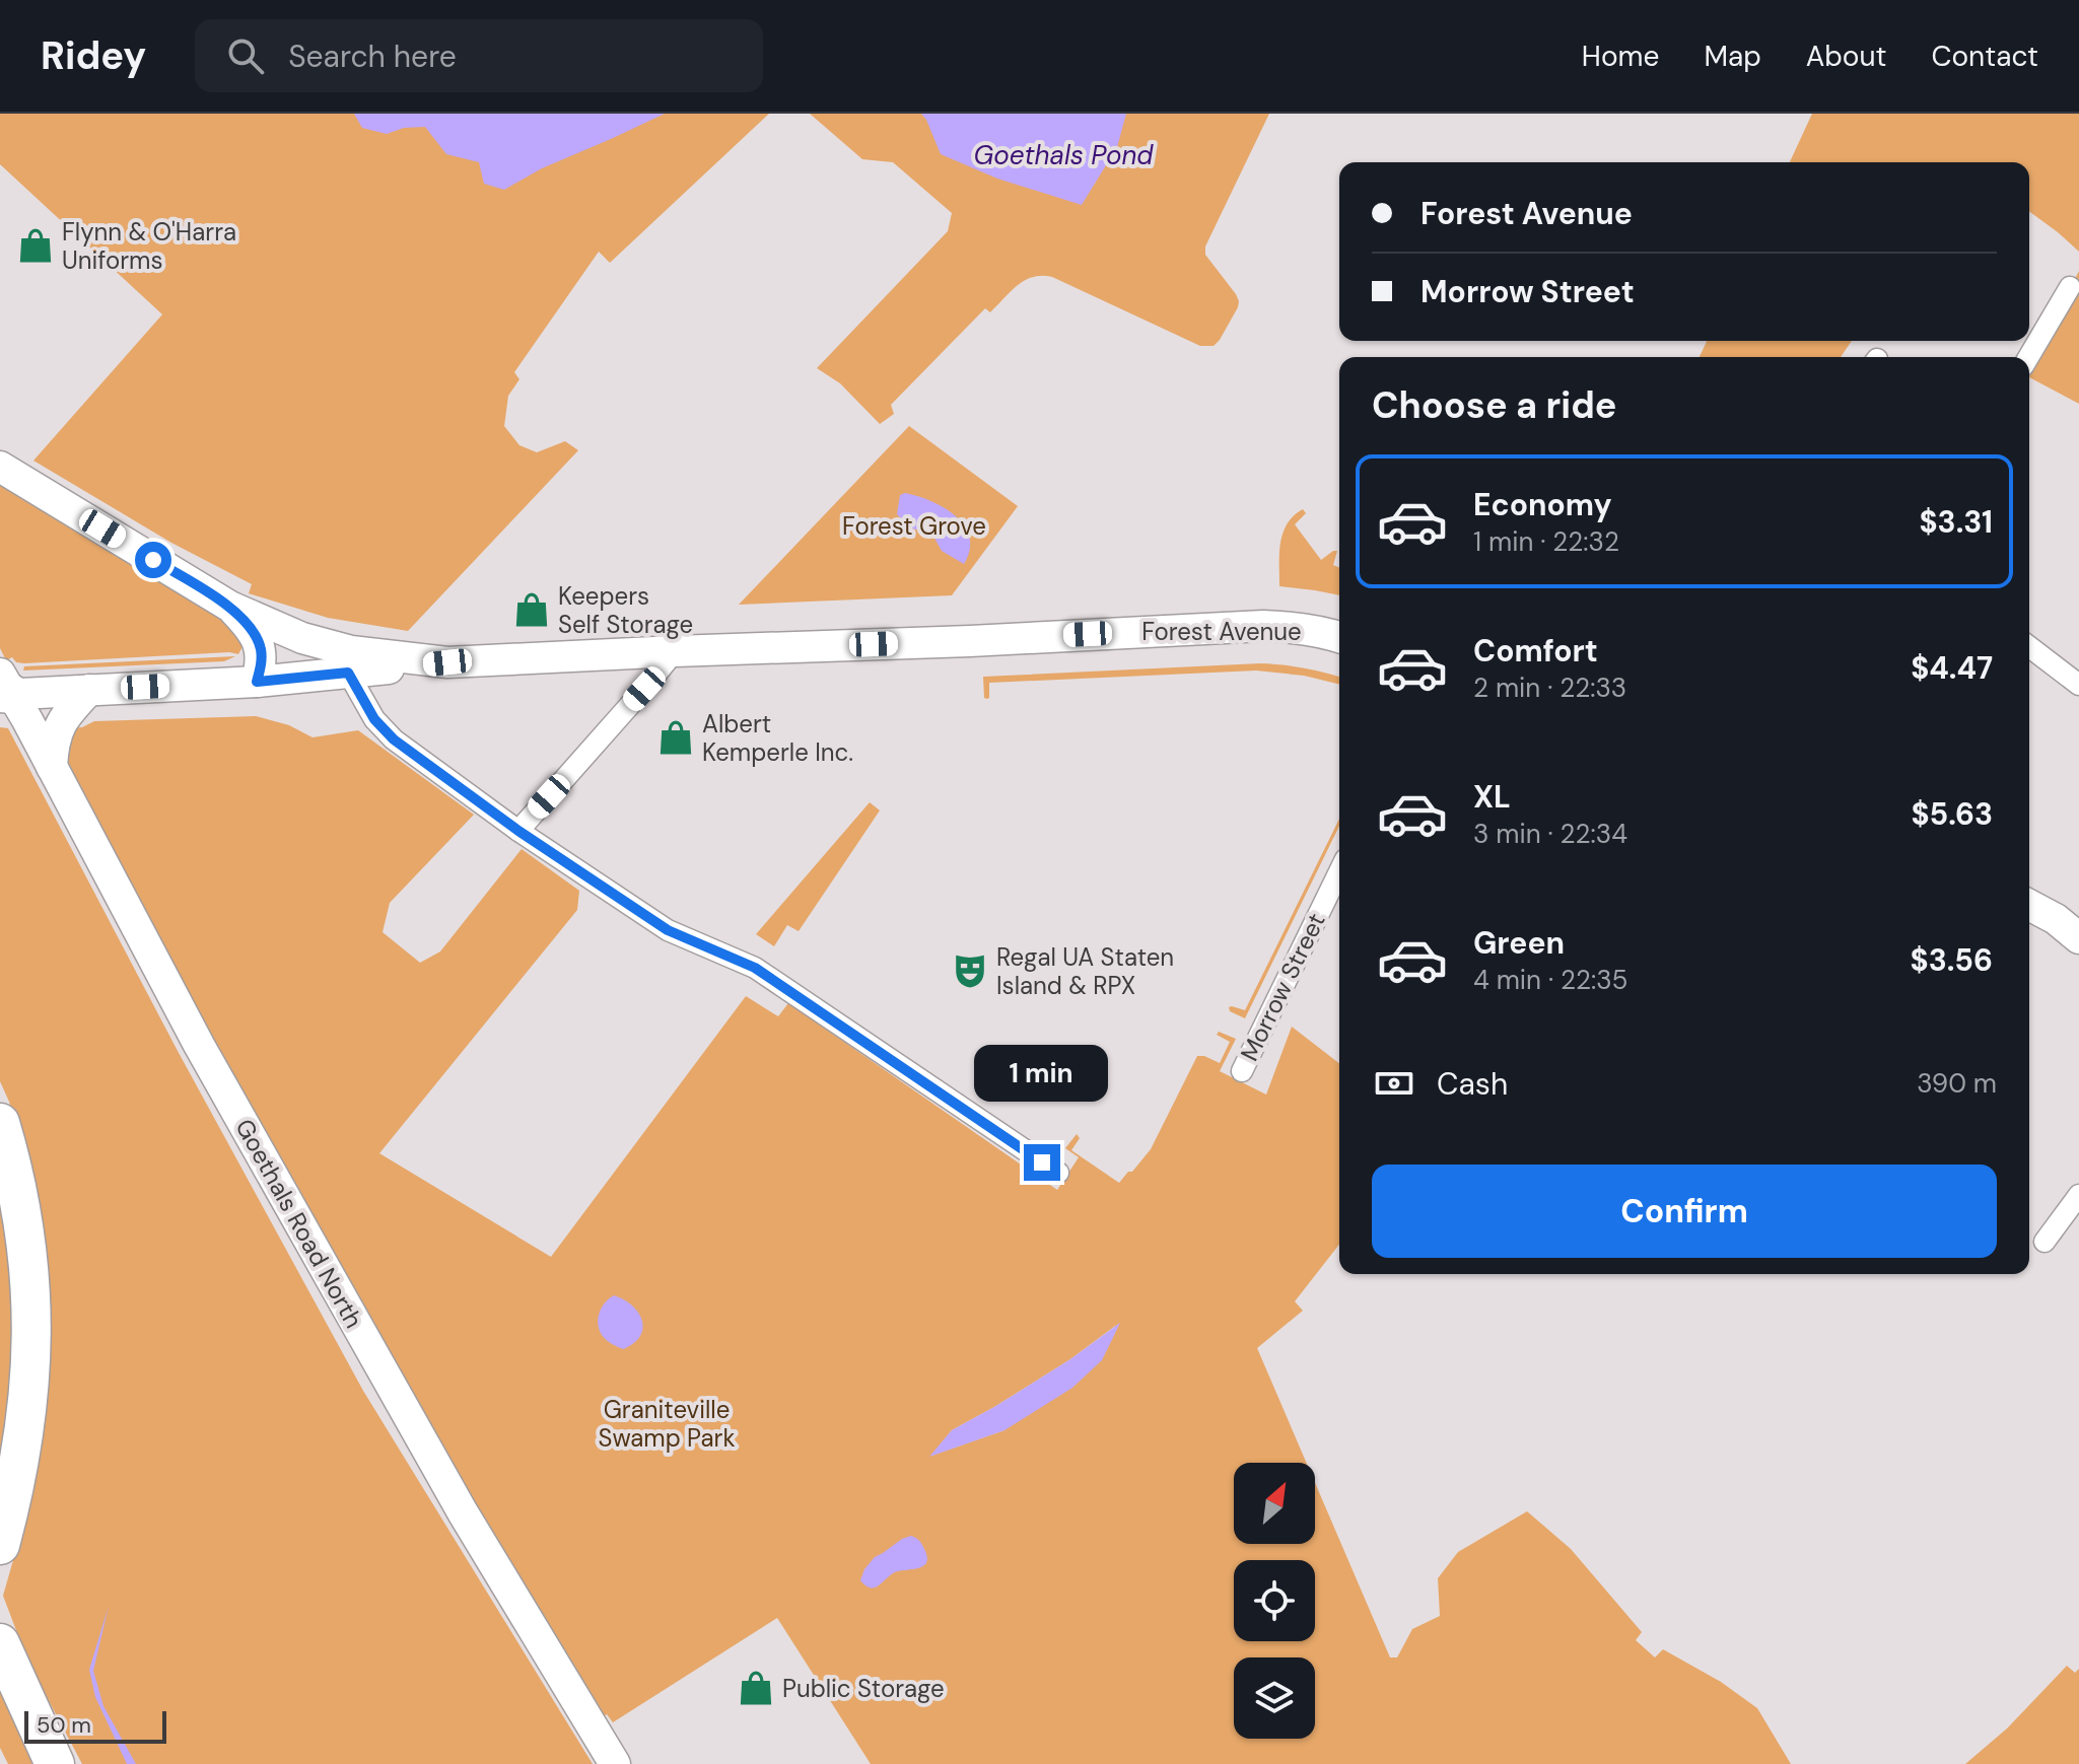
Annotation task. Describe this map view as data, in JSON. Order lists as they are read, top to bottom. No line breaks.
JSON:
{"streets":{"main road":["Forest Avenue","Goethals Road North"],"street":["Morrow Street"]},"water":["Goethals Pond"],"parks":["Forest Grove","Graniteville Swamp Park"],"places":{"shop":["Flynn & O'Harra Uniforms","Keepers Self Storage","Albert Kemperle Inc.","Public Storage"],"theatre":["Regal UA Staten Island & RPX"]},"scale_bar":"50 m","north":"top right","page":{"header":"Ridey","search":"Search here","nav":["Home","Map","About","Contact"],"banner":["Forest Avenue","Morrow Street"],"heading":"Choose a ride","list":[{"name":"Economy","note":"1 min · 22:32","value":"$3.31"},{"name":"Comfort","note":"2 min · 22:33","value":"$4.47"},{"name":"XL","note":"3 min · 22:34","value":"$5.63"},{"name":"Green","note":"4 min · 22:35","value":"$3.56"}],"pay":["Cash","390 m"],"bubble":"1 min","buttons":"Confirm","scale":"50 m"}}
